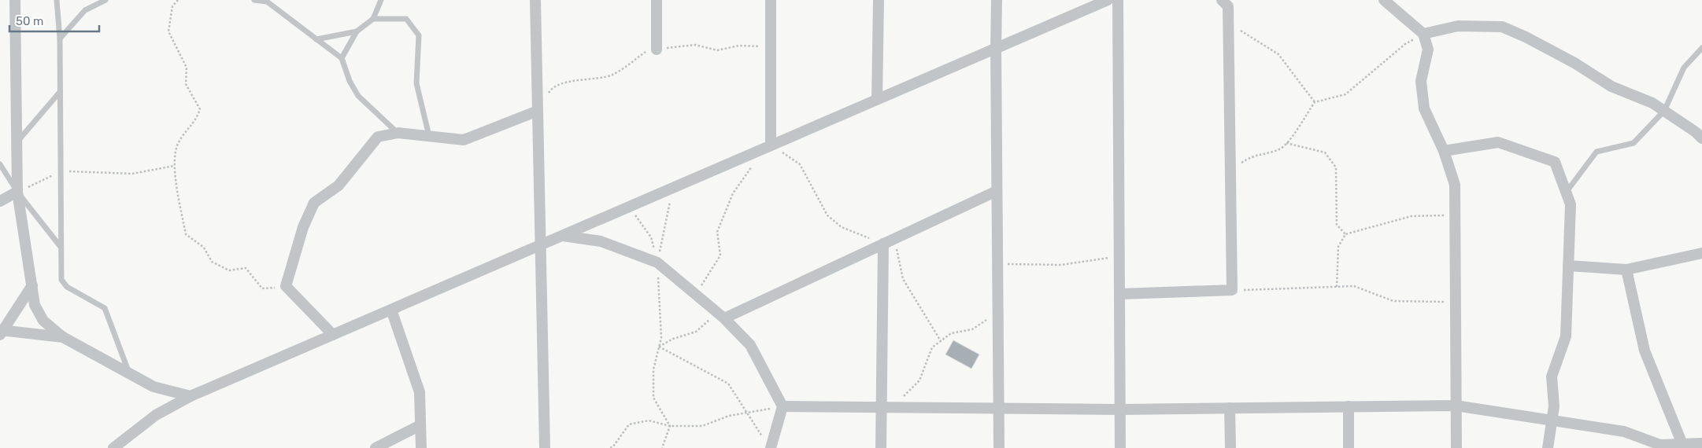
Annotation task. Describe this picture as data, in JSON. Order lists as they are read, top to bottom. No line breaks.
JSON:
{"scale_bar":"50 m"}
